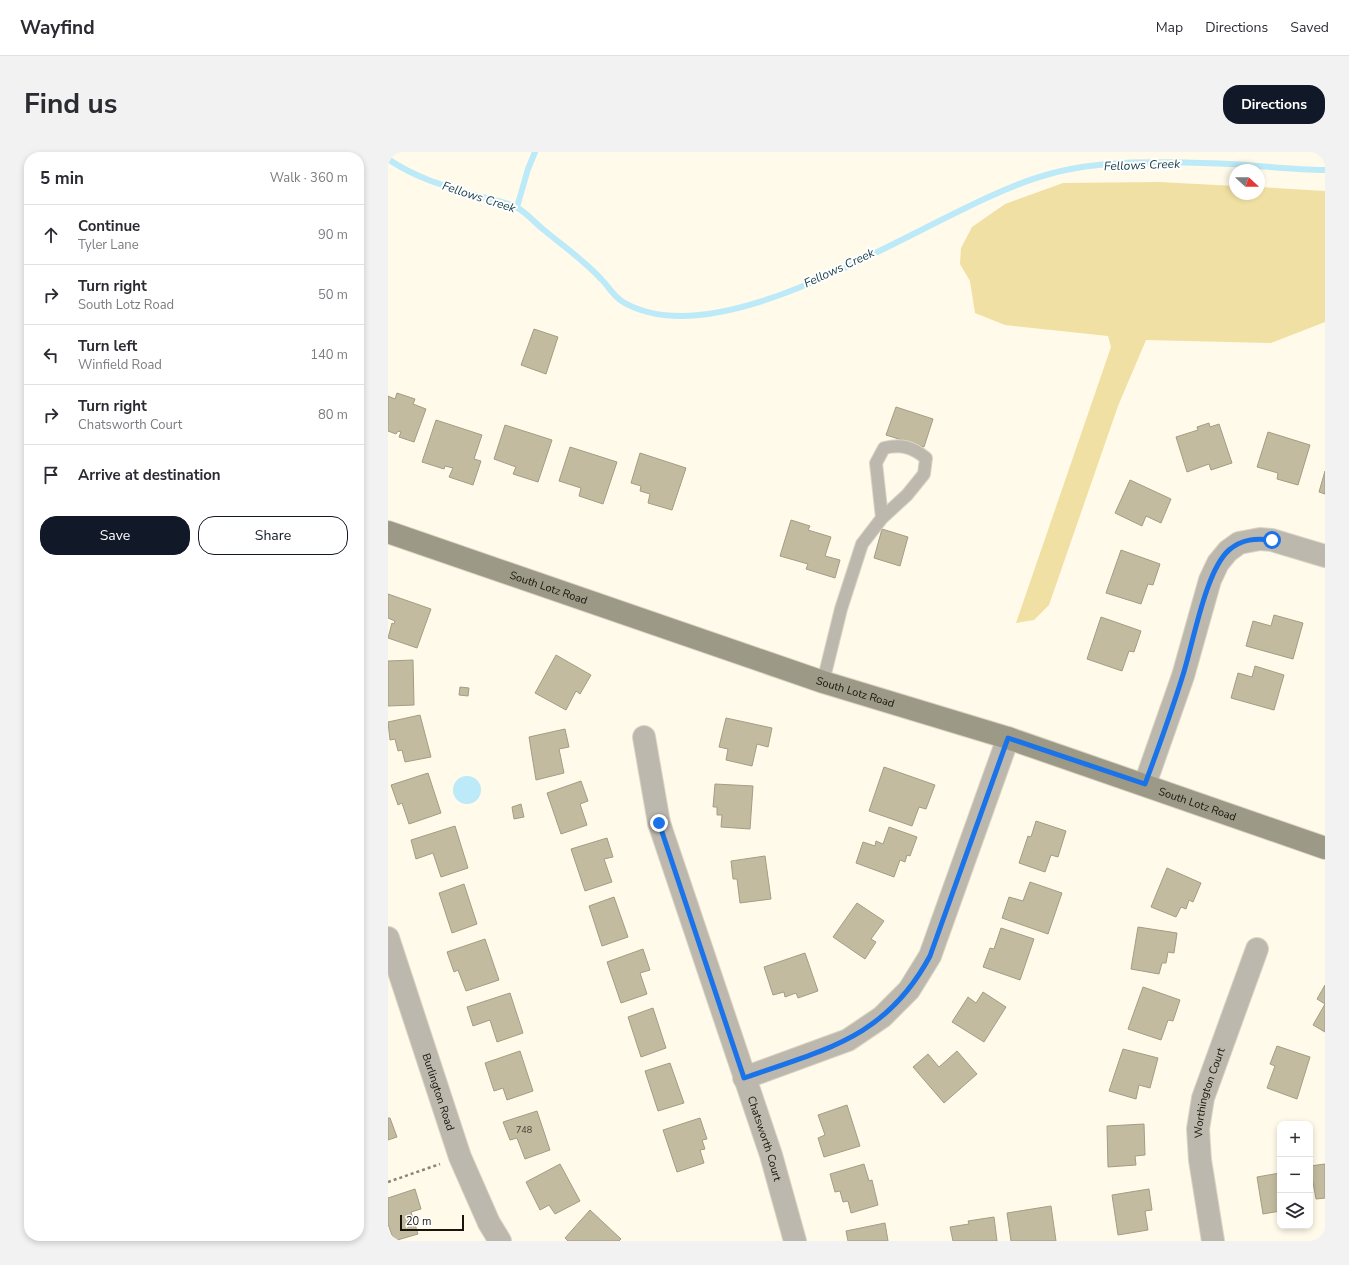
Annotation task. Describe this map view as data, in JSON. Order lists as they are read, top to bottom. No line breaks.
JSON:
{"streets":{"street":["South Lotz Road","Burlington Road","Worthington Court","Chatsworth Court"]},"water":["Fellows Creek"],"house_numbers":["748"],"scale_bar":"20 m","north":"right","page":{"header":"Wayfind","nav":["Map","Directions","Saved"],"title":"Find us","buttons":["Directions",["Save","Share"]],"heading":["5 min","Walk · 360 m"],"list":[["Continue","Tyler Lane","90 m"],["Turn right","South Lotz Road","50 m"],["Turn left","Winfield Road","140 m"],["Turn right","Chatsworth Court","80 m"],"Arrive at destination"],"map_buttons":["+","−"],"scale":"20 m"}}
